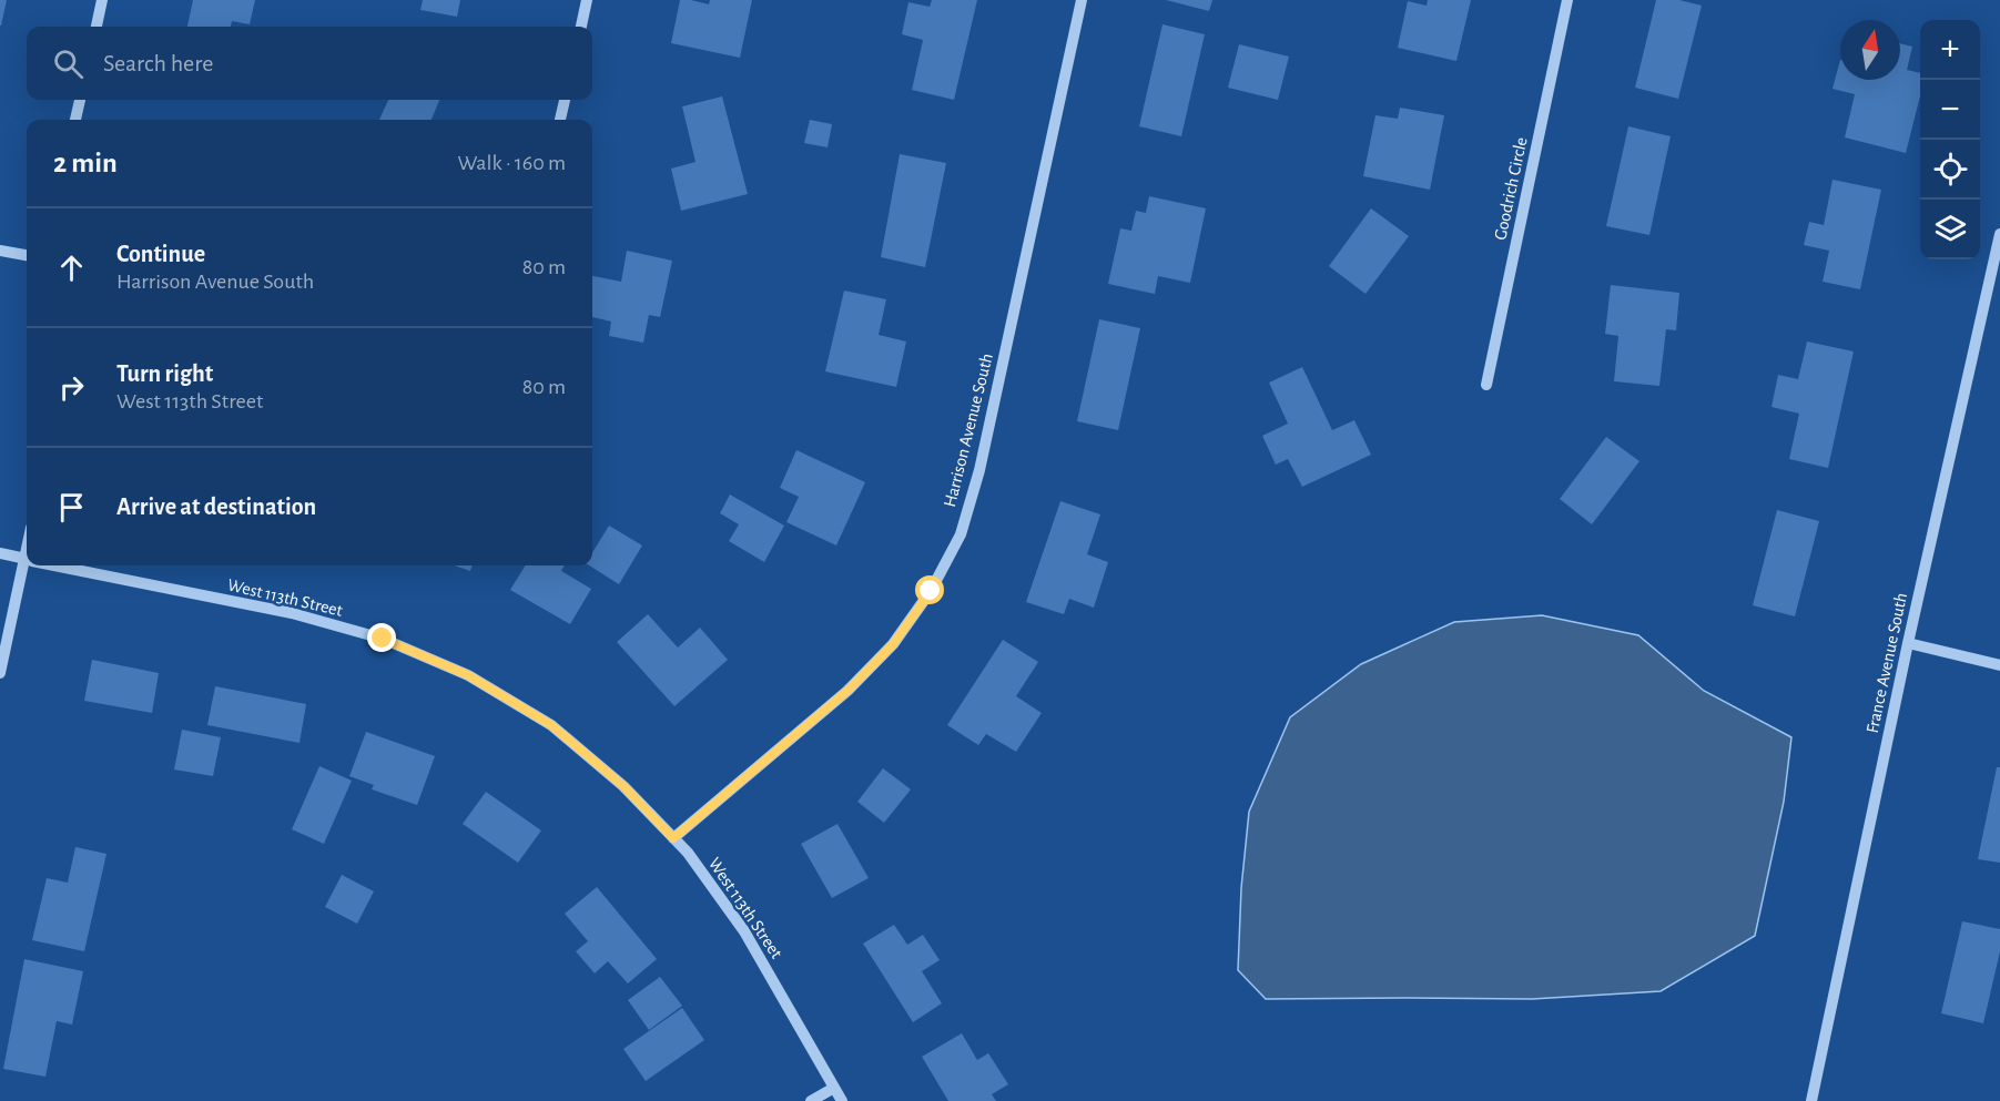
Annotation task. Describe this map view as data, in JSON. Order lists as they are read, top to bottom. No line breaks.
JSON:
{"streets":{"street":["Goodrich Circle","Harrison Avenue South","West 113th Street","France Avenue South"]},"crossings":[["Harrison Avenue South","West 113th Street"]],"north":"top","page":{"map_buttons":["+","−"],"search":"Search here","heading":["2 min","Walk · 160 m"],"list":[["Continue","Harrison Avenue South","80 m"],["Turn right","West 113th Street","80 m"],"Arrive at destination"]}}
